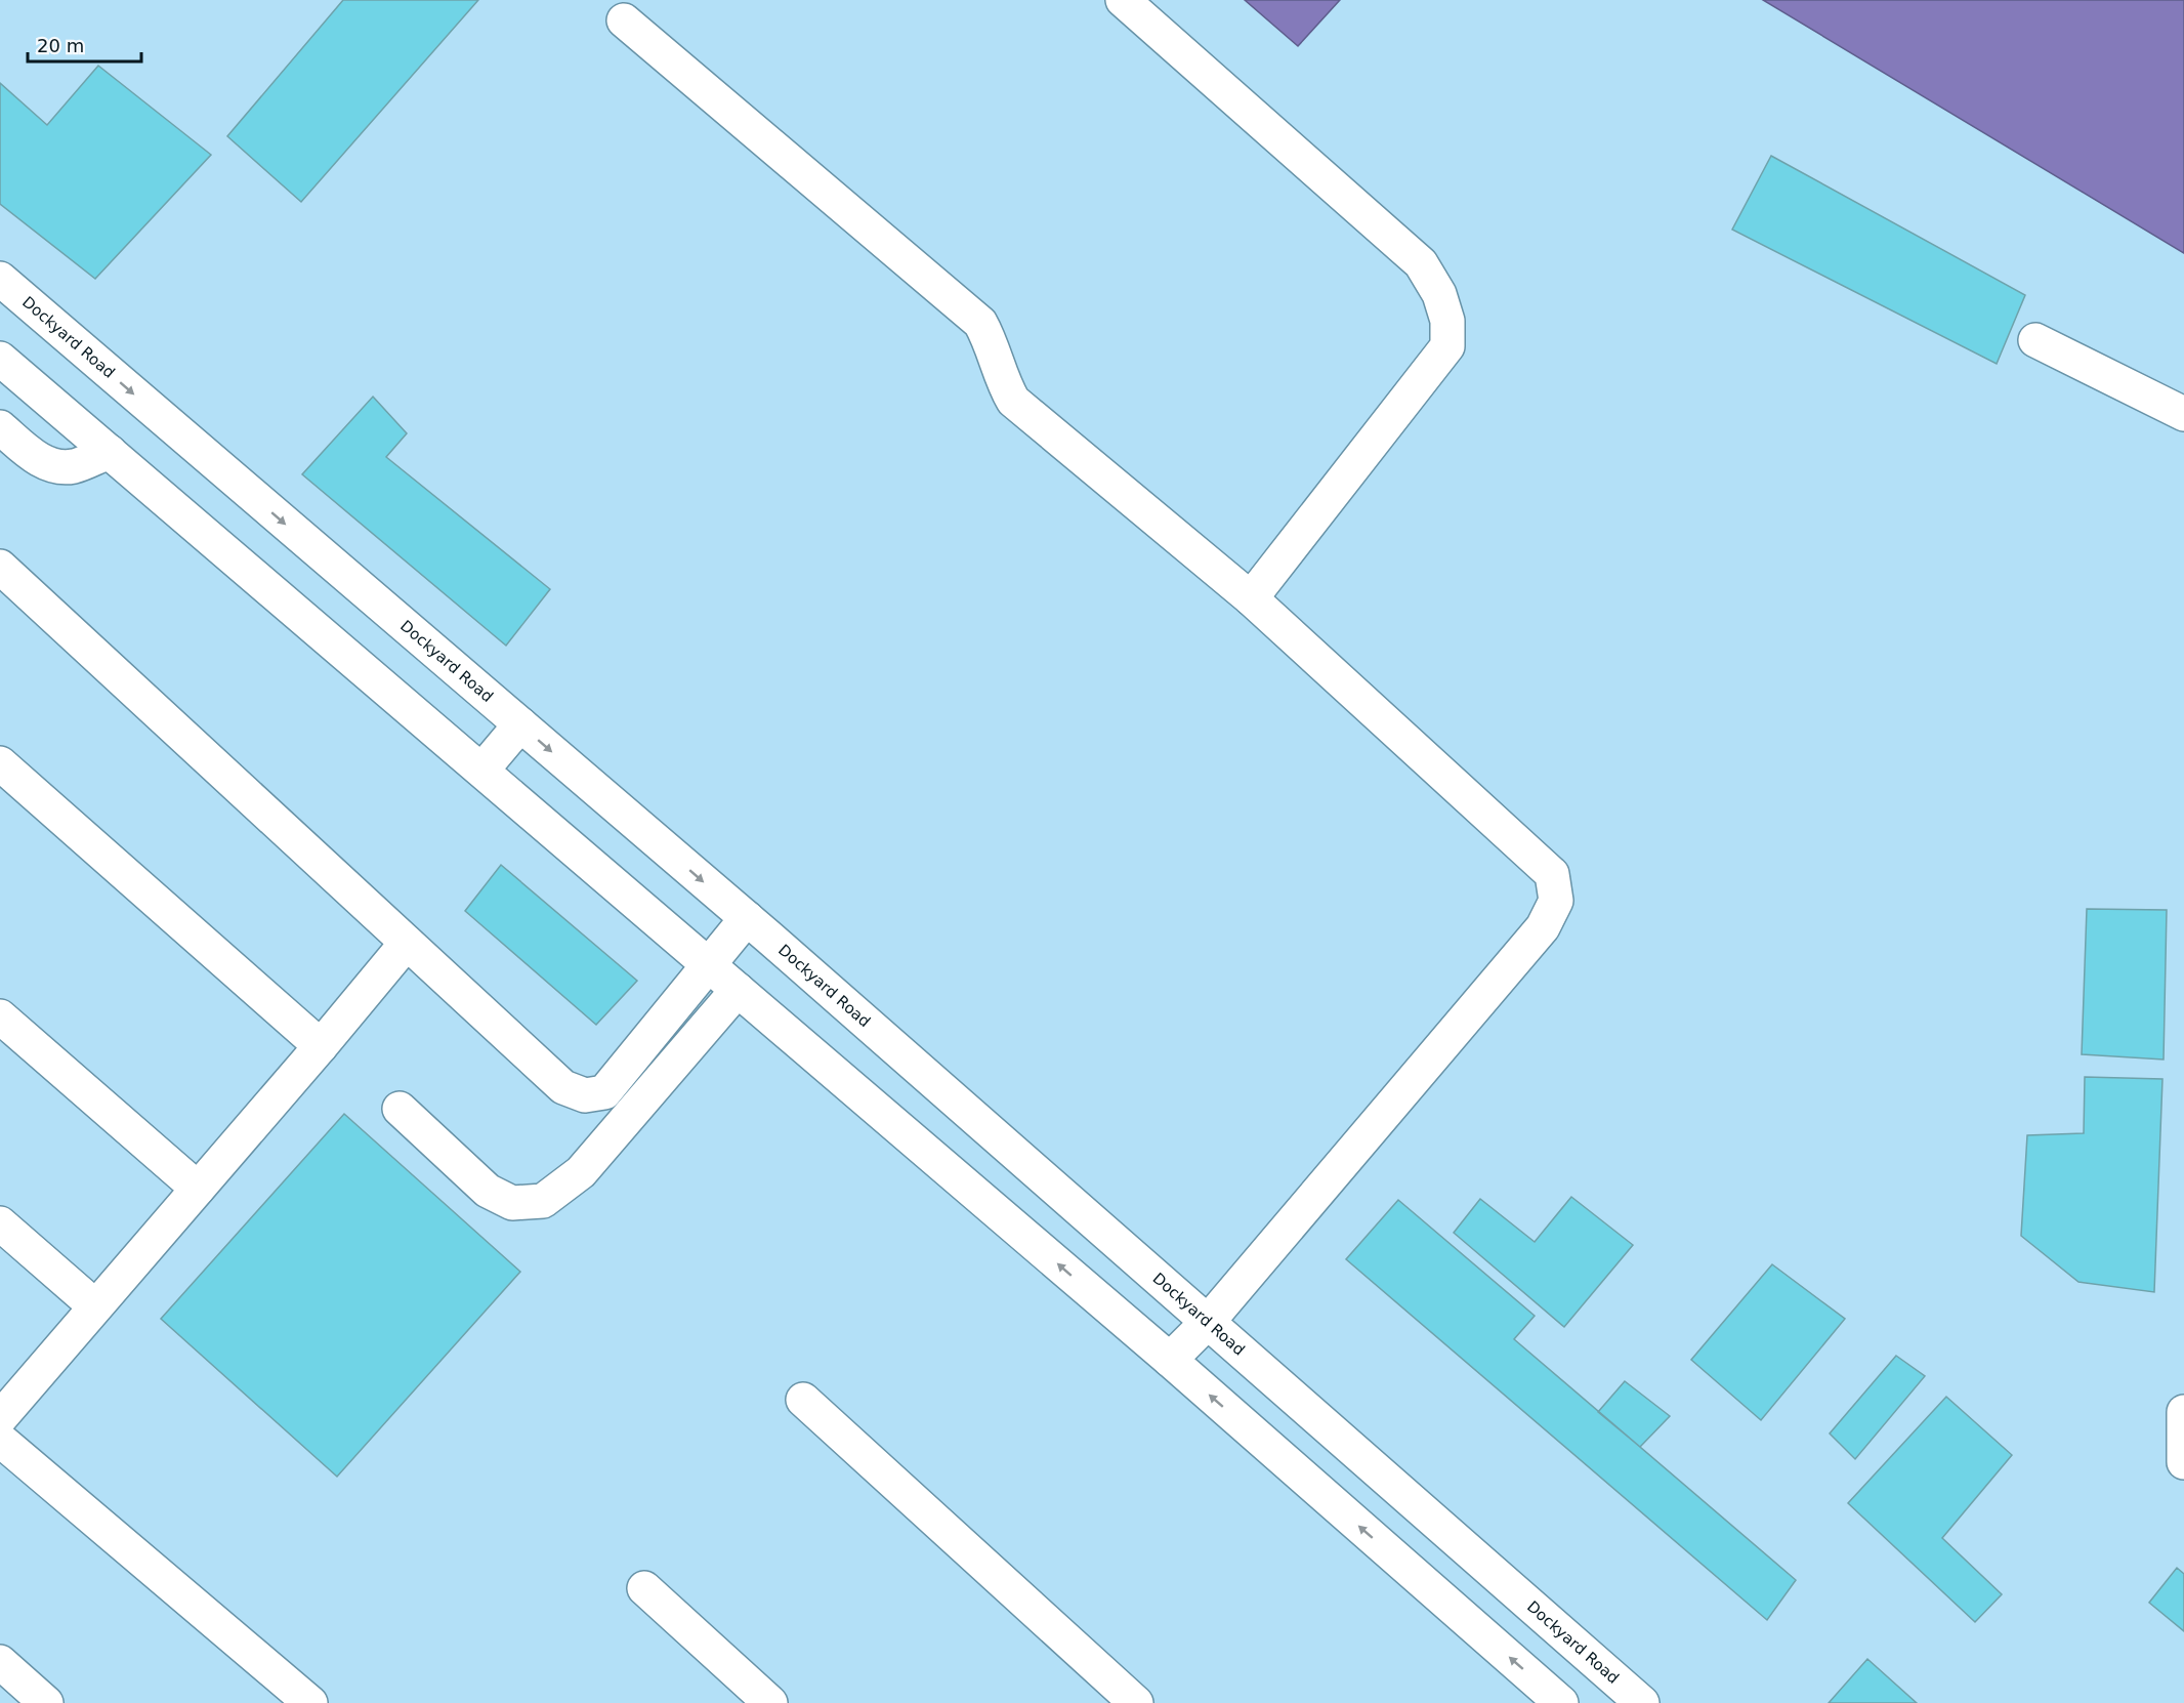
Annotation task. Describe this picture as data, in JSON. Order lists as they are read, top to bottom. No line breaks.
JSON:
{"streets":{"street":["Dockyard Road"]},"scale_bar":"20 m"}
